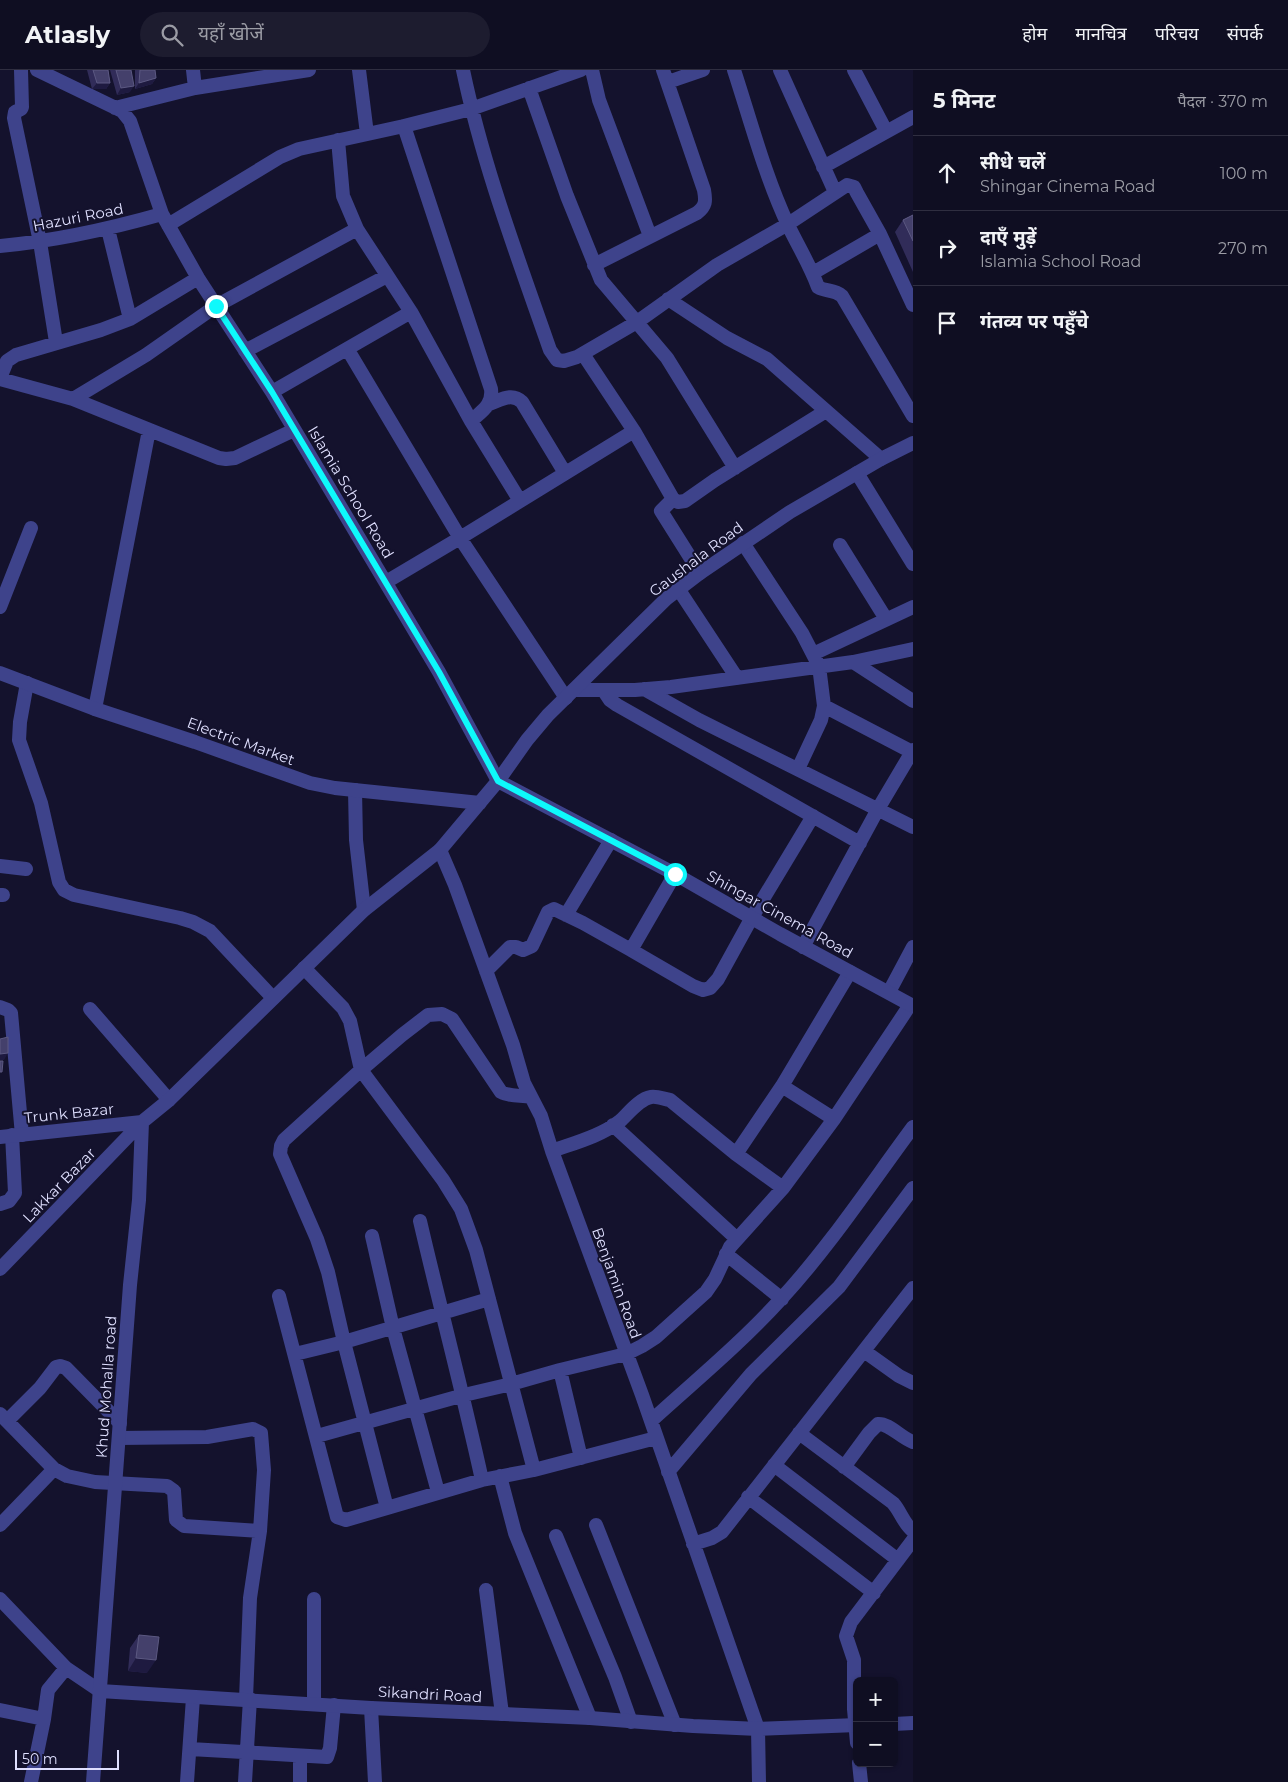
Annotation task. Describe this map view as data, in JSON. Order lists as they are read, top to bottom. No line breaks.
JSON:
{"streets":{"street":["Hazuri Road","Islamia School Road","Gaushala Road","Electric Market","Shingar Cinema Road","Trunk Bazar","Lakkar Bazar","Benjamin Road","Khud Mohalla road","Sikandri Road"]},"crossings":[["Hazuri Road","Islamia School Road"],["Islamia School Road","Gaushala Road"],["Islamia School Road","Shingar Cinema Road"],["Gaushala Road","Electric Market"],["Gaushala Road","Shingar Cinema Road"],["Gaushala Road","Benjamin Road"],["Trunk Bazar","Lakkar Bazar"],["Trunk Bazar","Khud Mohalla road"],["Lakkar Bazar","Khud Mohalla road"],["Benjamin Road","Sikandri Road"],["Khud Mohalla road","Sikandri Road"]],"scale_bar":"50 m","page":{"header":"Atlasly","search":"यहाँ खोजें","nav":["होम","मानचित्र","परिचय","संपर्क"],"heading":["5 मिनट","पैदल · 370 m"],"list":[["सीधे चलें","Shingar Cinema Road","100 m"],["दाएँ मुड़ें","Islamia School Road","270 m"],"गंतव्य पर पहुँचे"],"map_buttons":["+","−"],"scale":"50 m"}}
